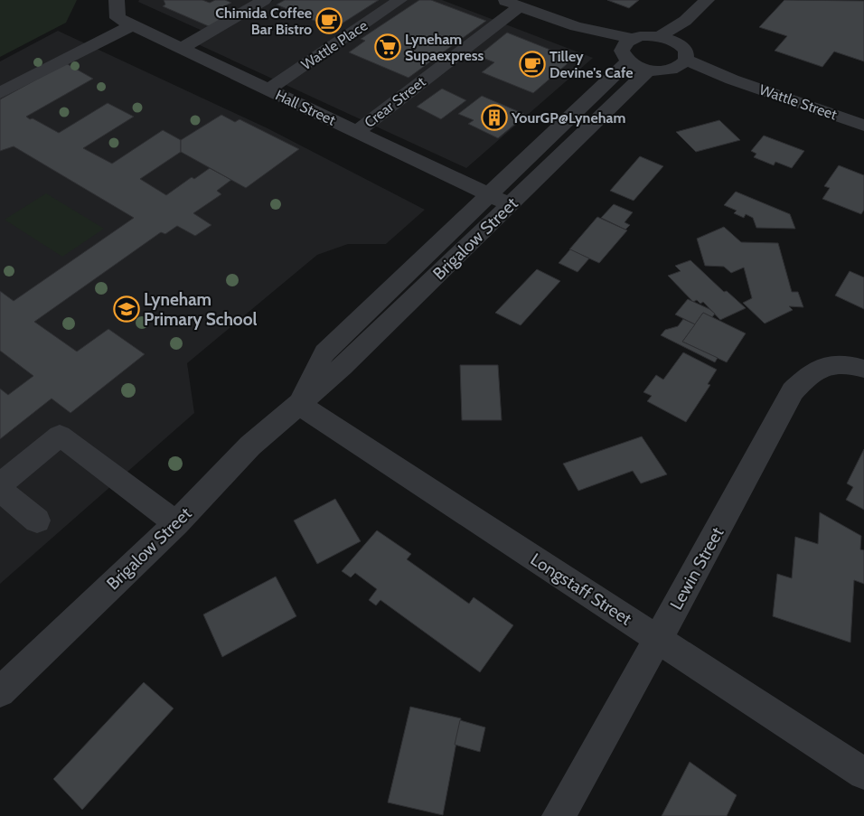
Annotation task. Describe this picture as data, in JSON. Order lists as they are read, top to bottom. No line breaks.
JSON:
{"streets":{"street":["Wattle Place","Crear Street","Wattle Street","Hall Street","Brigalow Street","Lewin Street","Longstaff Street"]},"crossings":[["Wattle Place","Hall Street"],["Crear Street","Hall Street"],["Hall Street","Brigalow Street"],["Brigalow Street","Longstaff Street"],["Lewin Street","Longstaff Street"]],"places":{"cafe":["Chimida Coffee Bar Bistro","Tilley Devine's Cafe"],"supermarket":["Lyneham Supaexpress"],"building":["YourGP@Lyneham"],"school or university":["Lyneham Primary School"]}}
